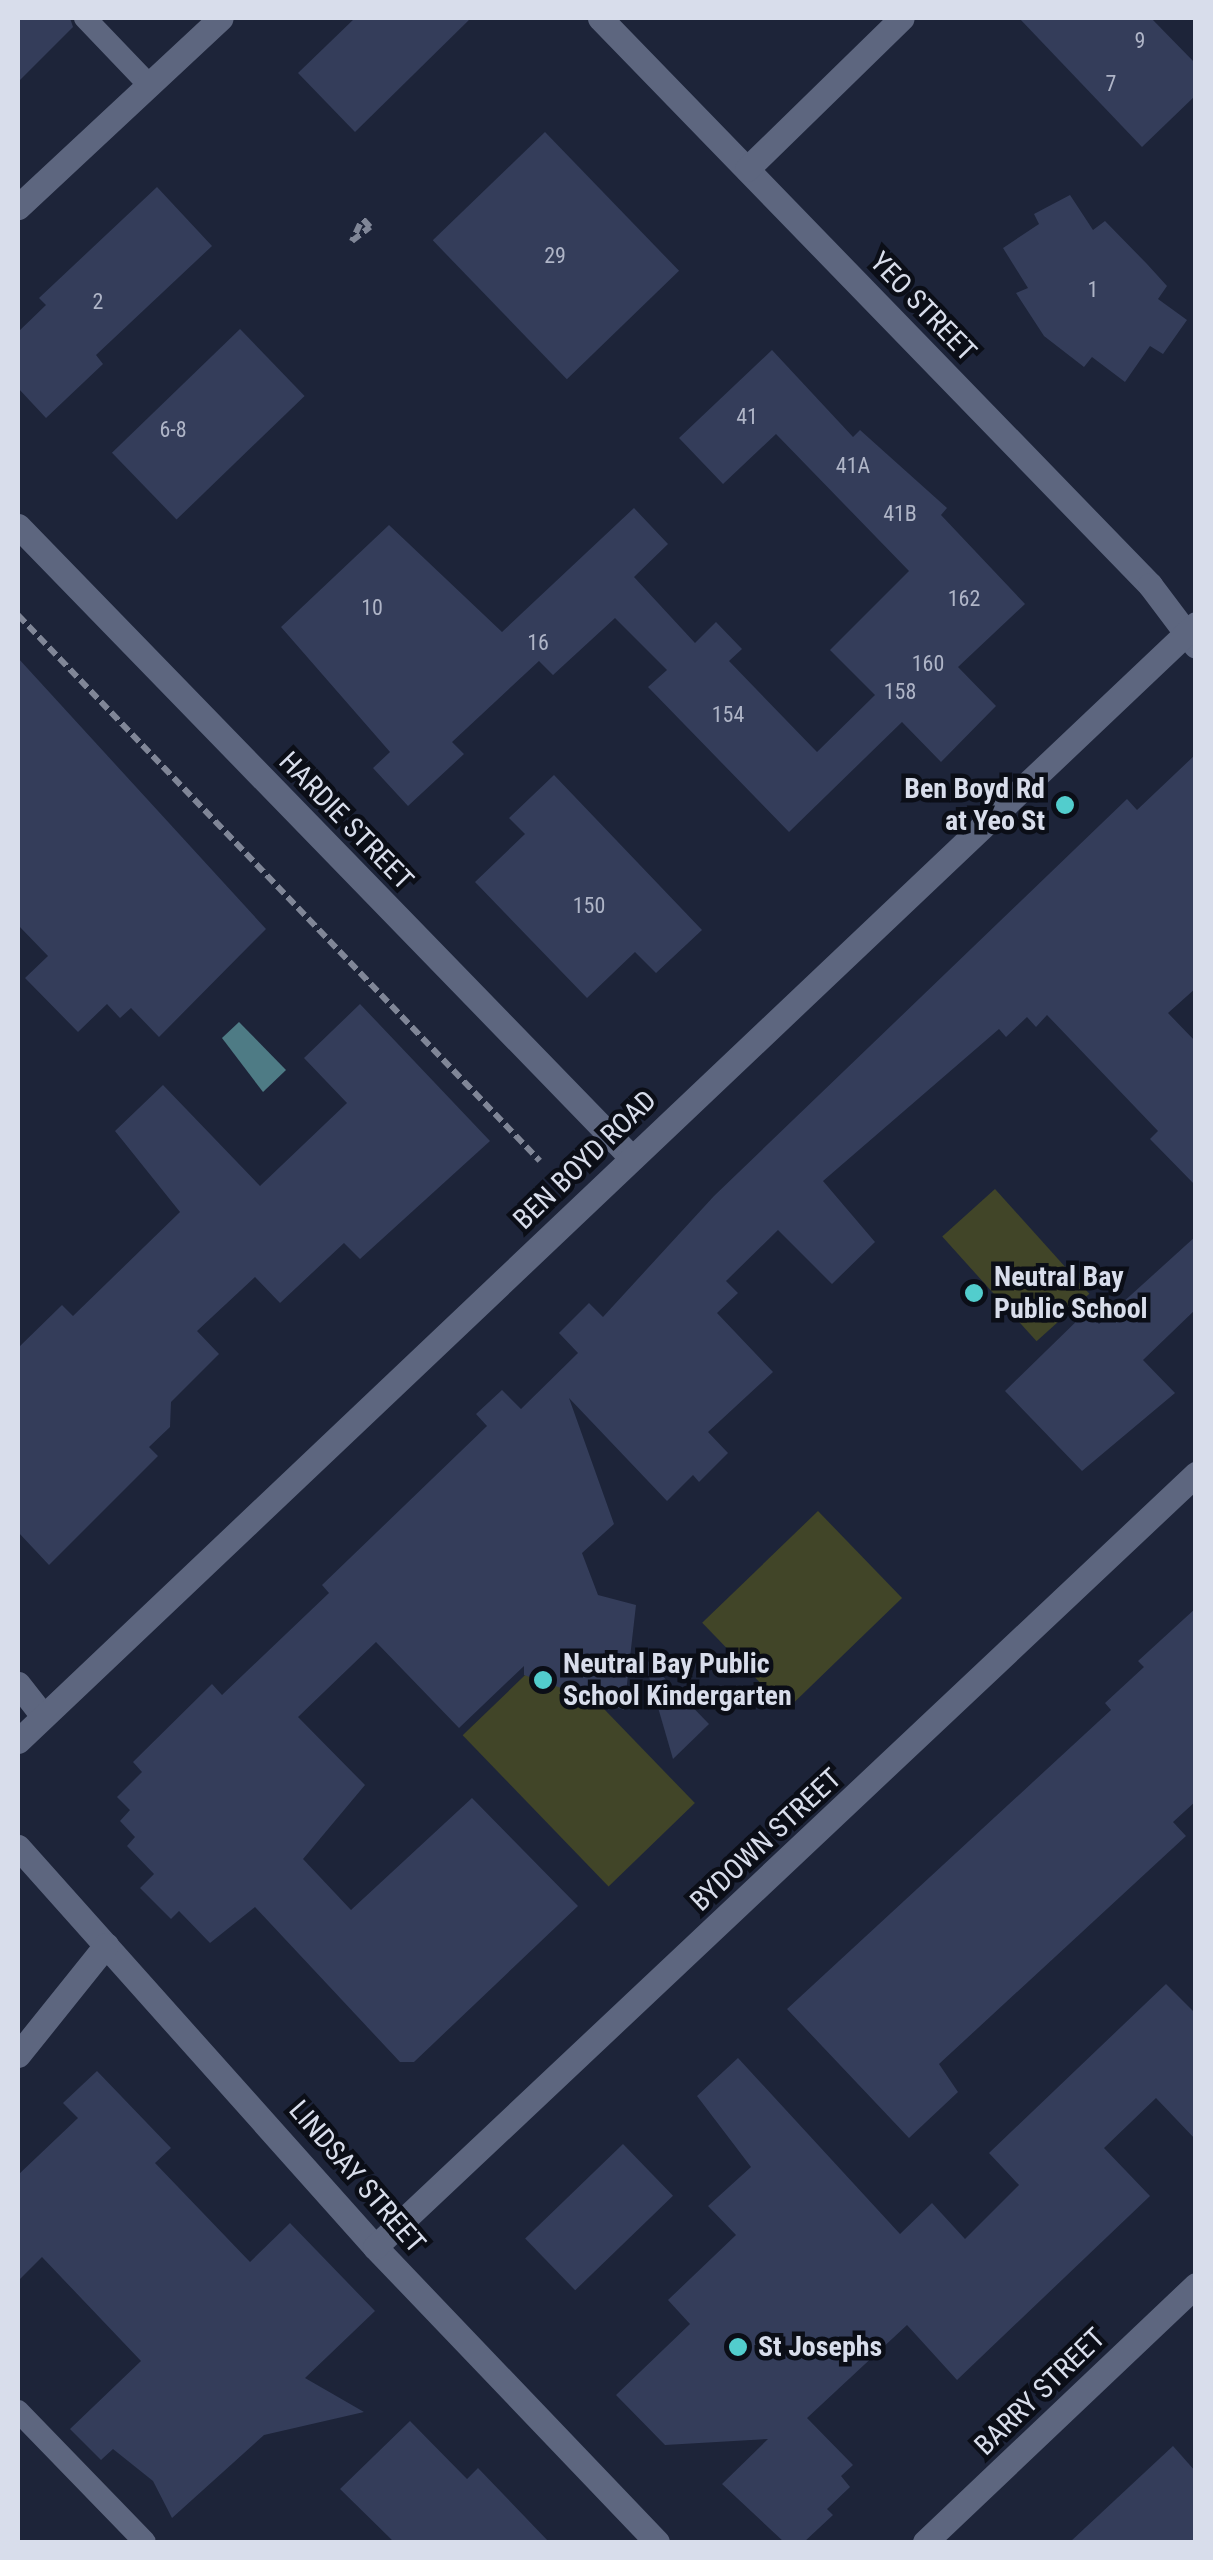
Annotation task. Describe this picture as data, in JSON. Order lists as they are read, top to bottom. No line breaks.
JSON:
{"streets":{"street":["YEO STREET","HARDIE STREET","BEN BOYD ROAD","BYDOWN STREET","LINDSAY STREET","BARRY STREET"]},"crossings":[["YEO STREET","BEN BOYD ROAD"],["HARDIE STREET","BEN BOYD ROAD"],["BYDOWN STREET","LINDSAY STREET"]],"places":["Ben Boyd Rd at Yeo St","Neutral Bay Public School","Neutral Bay Public School Kindergarten","St Josephs"],"house_numbers":["9","7","29","1","2","41","6-8","41A","41B","162","10","16","160","158","154","150"]}
